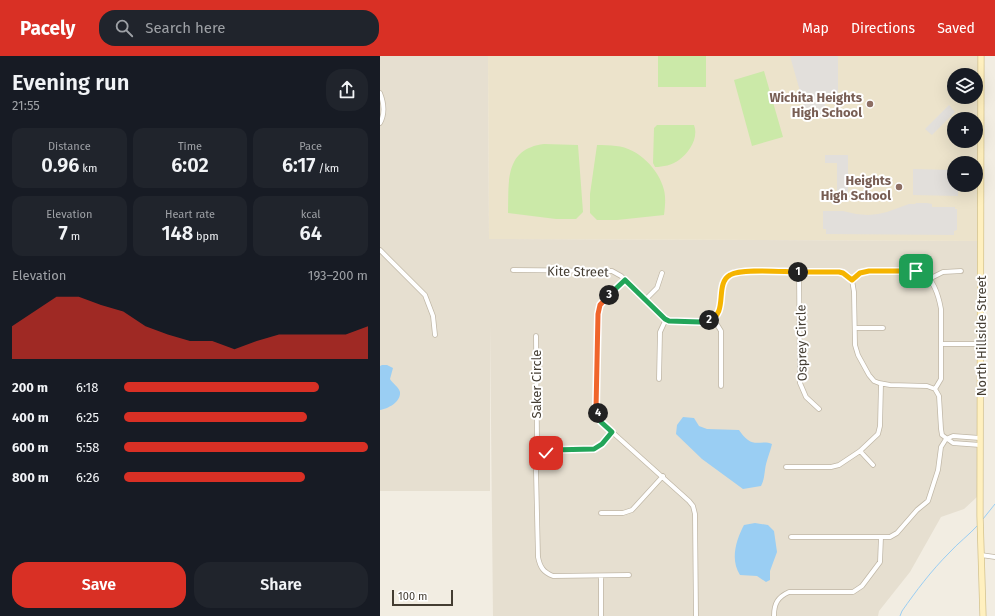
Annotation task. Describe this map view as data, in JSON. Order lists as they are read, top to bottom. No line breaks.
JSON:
{"streets":{"main road":["North Hillside Street"],"street":["Kite Street","Osprey Circle","Saker Circle"]},"places":["Wichita Heights High School","Heights High School"],"scale_bar":"100 m","page":{"header":"Pacely","search":"Search here","nav":["Map","Directions","Saved"],"heading":["Evening run","21:55"],"map_buttons":["+","−"],"stats":[["Distance","0.96 km"],["Time","6:02"],["Pace","6:17 /km"],["Elevation","7 m"],["Heart rate","148 bpm"],["kcal","64"]],"chart":["Elevation","193–200 m"],"pins":["1","3","2","4"],"list":[{"name":"200 m","note":"6:18"},{"name":"400 m","note":"6:25"},{"name":"600 m","note":"5:58"},{"name":"800 m","note":"6:26"}],"buttons":["Save","Share"],"scale":"100 m"}}
